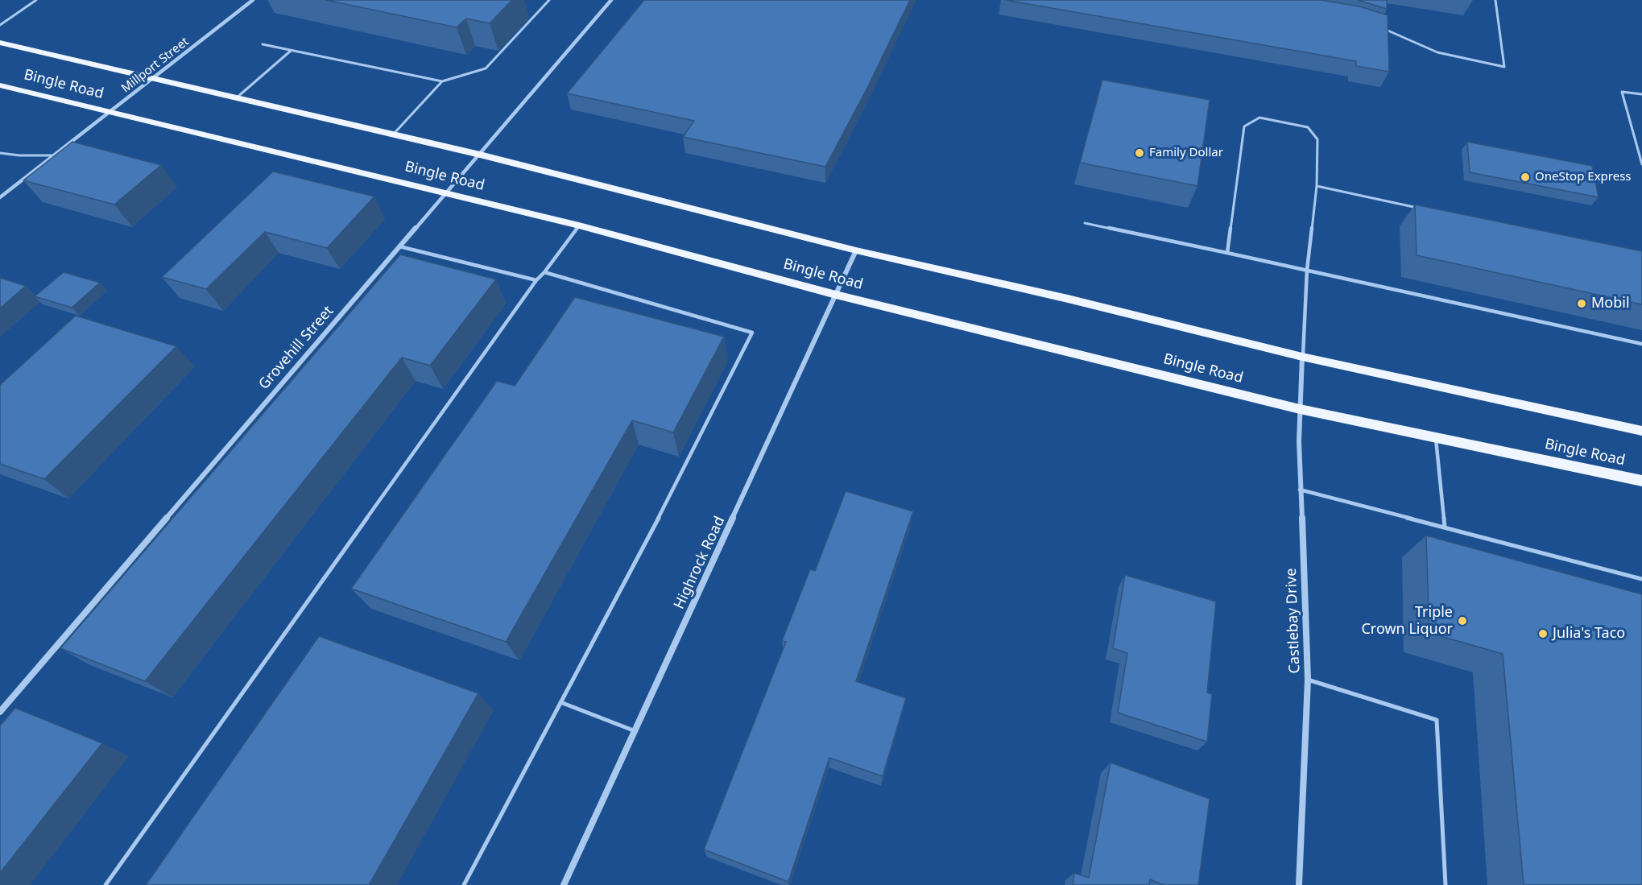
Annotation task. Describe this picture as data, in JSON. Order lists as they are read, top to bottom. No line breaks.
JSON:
{"streets":{"main road":["Bingle Road"],"street":["Millport Street","Grovehill Street","Highrock Road","Castlebay Drive"]},"crossings":[["Millport Street","Bingle Road"],["Bingle Road","Grovehill Street"],["Bingle Road","Highrock Road"],["Bingle Road","Castlebay Drive"]],"places":["Family Dollar","OneStop Express","Mobil","Triple Crown Liquor","Julia's Taco"]}
